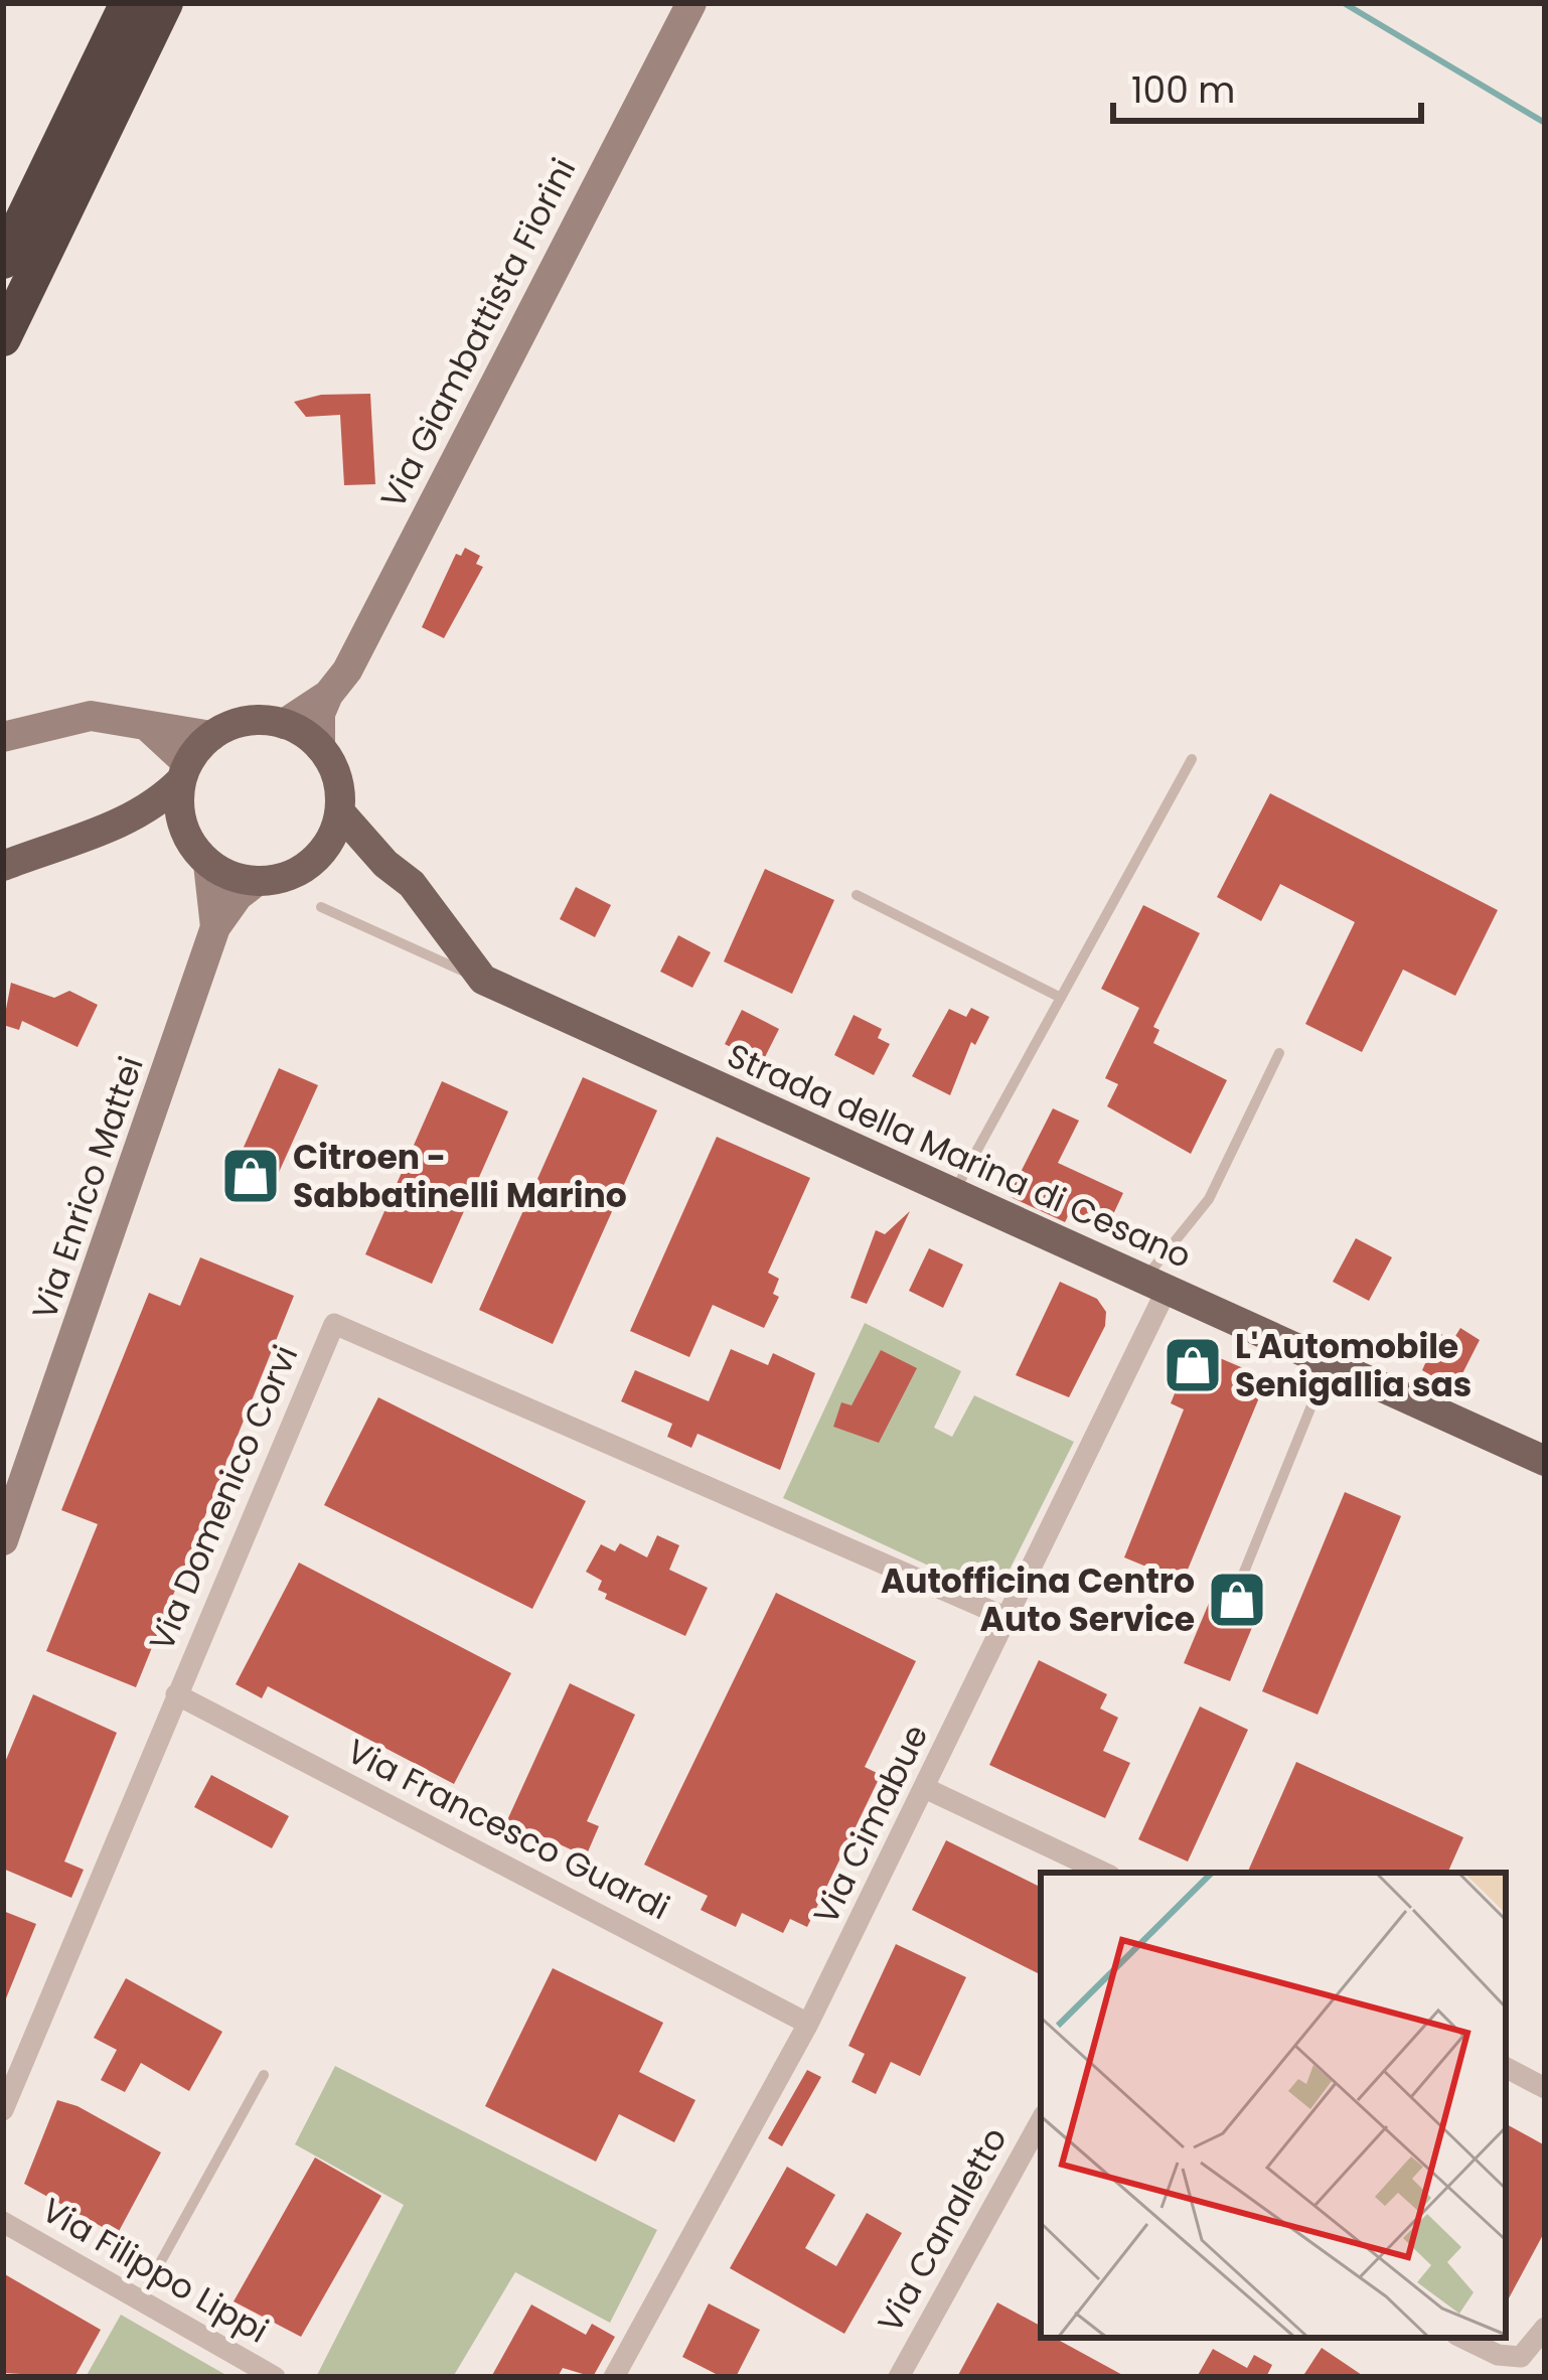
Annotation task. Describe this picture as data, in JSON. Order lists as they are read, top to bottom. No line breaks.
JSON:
{"streets":{"main road":["Via Giambattista Fiorini","Strada della Marina di Cesano","Via Enrico Mattei"],"street":["Via Domenico Corvi","Via Cimabue","Via Francesco Guardi","Via Canaletto","Via Filippo Lippi"]},"crossings":[["Via Giambattista Fiorini","Strada della Marina di Cesano"],["Via Giambattista Fiorini","Via Enrico Mattei"],["Strada della Marina di Cesano","Via Enrico Mattei"],["Strada della Marina di Cesano","Via Cimabue"],["Via Domenico Corvi","Via Cimabue"],["Via Domenico Corvi","Via Francesco Guardi"],["Via Cimabue","Via Francesco Guardi"]],"places":{"shop":["Citroen - Sabbatinelli Marino","L'Automobile Senigallia sas","Autofficina Centro Auto Service"]},"scale_bar":"100 m"}
